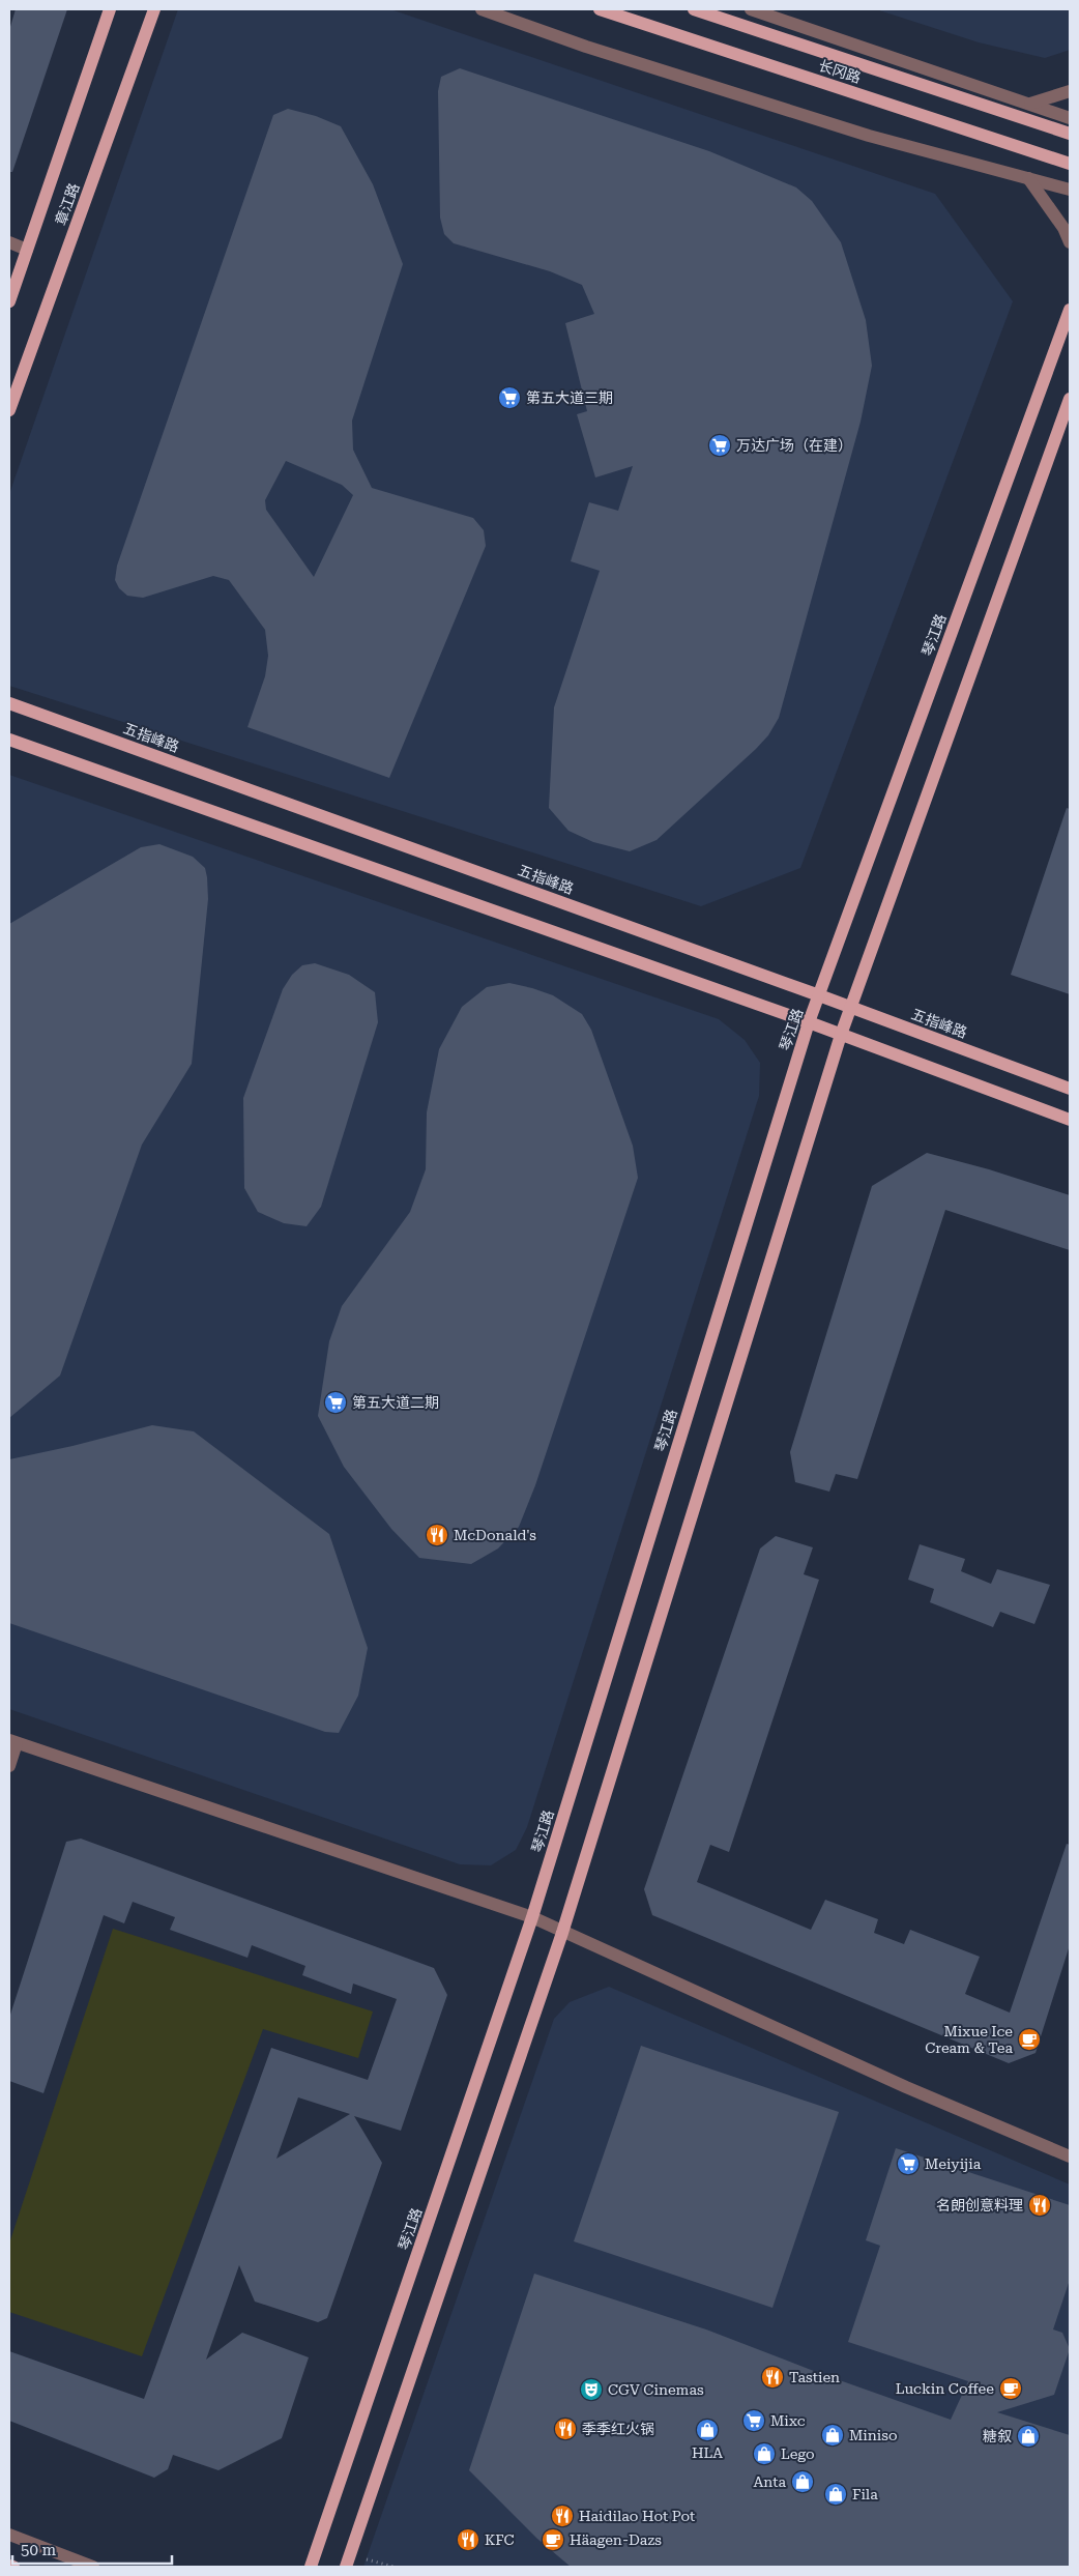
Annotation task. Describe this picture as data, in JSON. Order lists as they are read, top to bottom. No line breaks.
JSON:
{"streets":{"main road":["长冈路","章江路","琴江路","五指峰路"]},"crossings":[["琴江路","五指峰路"]],"places":{"supermarket":["第五大道三期","万达广场（在建）","第五大道二期","Meiyijia","Mixc"],"restaurant":["McDonald's","名朗创意料理","Tastien","季季红火锅","Haidilao Hot Pot","KFC"],"cafe":["Mixue Ice Cream & Tea","Luckin Coffee","Häagen-Dazs"],"theatre":["CGV Cinemas"],"shop":["HLA","Miniso","糖叙","Lego","Anta","Fila"]},"scale_bar":"50 m"}
